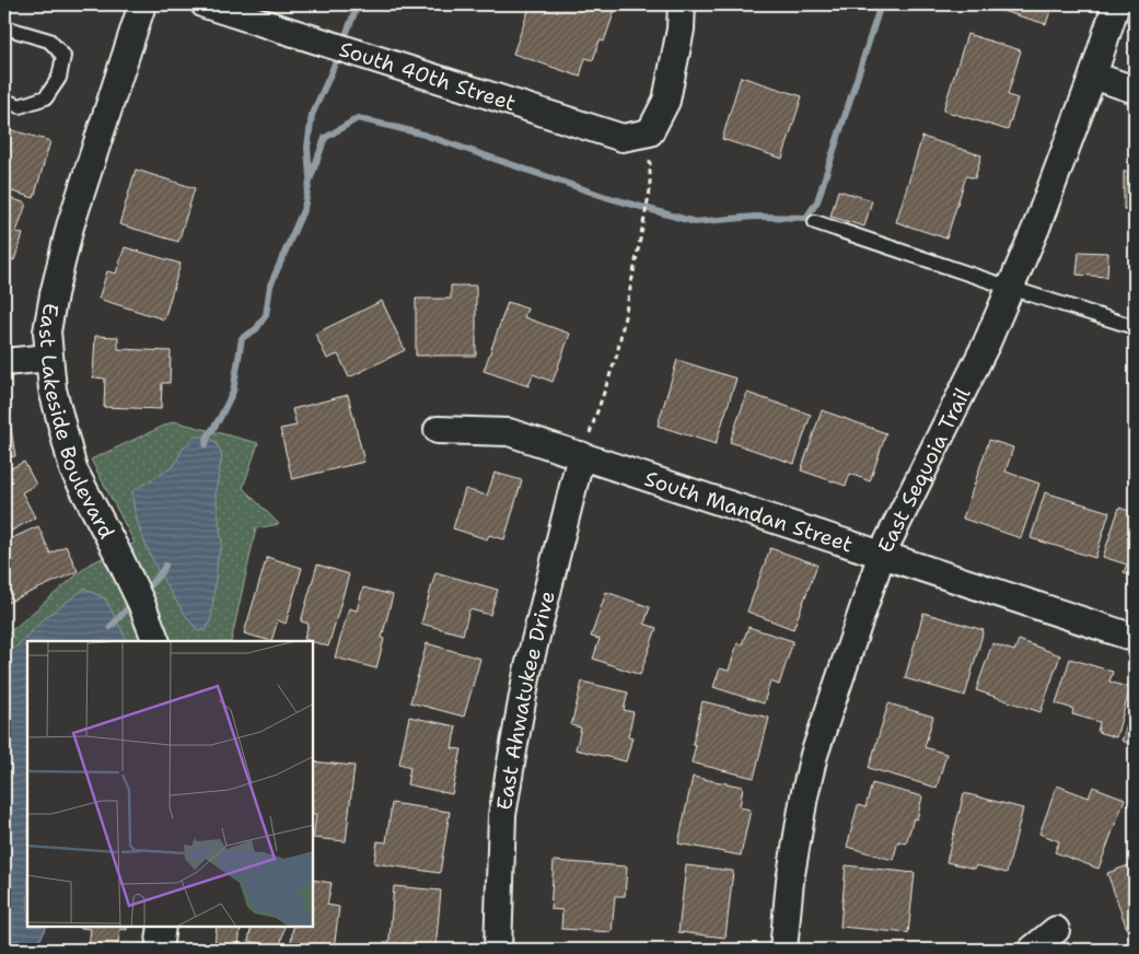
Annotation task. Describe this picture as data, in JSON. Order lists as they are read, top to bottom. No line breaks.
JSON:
{"streets":{"street":["South 40th Street","East Lakeside Boulevard","East Sequoia Trail","South Mandan Street","East Ahwatukee Drive"]},"crossings":[["East Sequoia Trail","South Mandan Street"],["South Mandan Street","East Ahwatukee Drive"]]}
